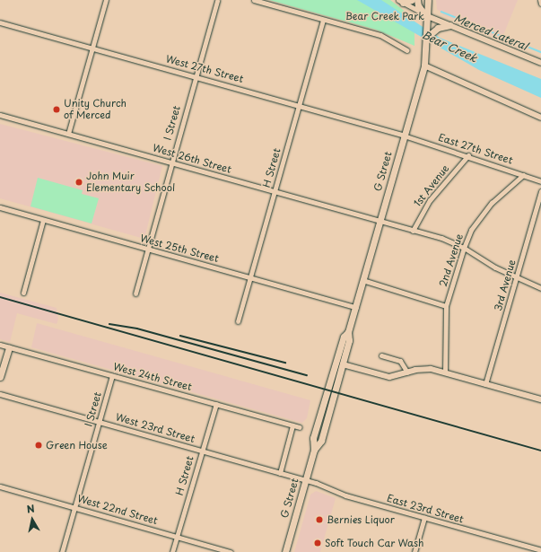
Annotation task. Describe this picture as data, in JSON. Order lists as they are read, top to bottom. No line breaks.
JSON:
{"streets":{"main road":["G Street"],"street":["West 27th Street","I Street","East 27th Street","West 26th Street","H Street","1st Avenue","West 25th Street","2nd Avenue","3rd Avenue","West 24th Street","West 23rd Street","East 23rd Street","West 22nd Street"]},"crossings":[["West 27th Street","I Street"],["West 27th Street","East 27th Street"],["West 27th Street","H Street"],["West 27th Street","G Street"],["I Street","West 26th Street"],["I Street","West 25th Street"],["I Street","West 24th Street"],["I Street","West 23rd Street"],["I Street","West 22nd Street"],["East 27th Street","G Street"],["East 27th Street","1st Avenue"],["East 27th Street","2nd Avenue"],["West 26th Street","H Street"],["West 26th Street","G Street"],["West 26th Street","1st Avenue"],["West 26th Street","2nd Avenue"],["West 26th Street","3rd Avenue"],["H Street","West 25th Street"],["H Street","West 24th Street"],["H Street","West 23rd Street"],["H Street","West 22nd Street"],["G Street","West 25th Street"],["G Street","West 23rd Street"],["G Street","East 23rd Street"],["West 23rd Street","East 23rd Street"]],"water":["Merced Lateral","Bear Creek"],"parks":["Bear Creek Park"],"places":["Unity Church of Merced","John Muir Elementary School","Green House","Bernies Liquor","Soft Touch Car Wash"],"north":"top"}
